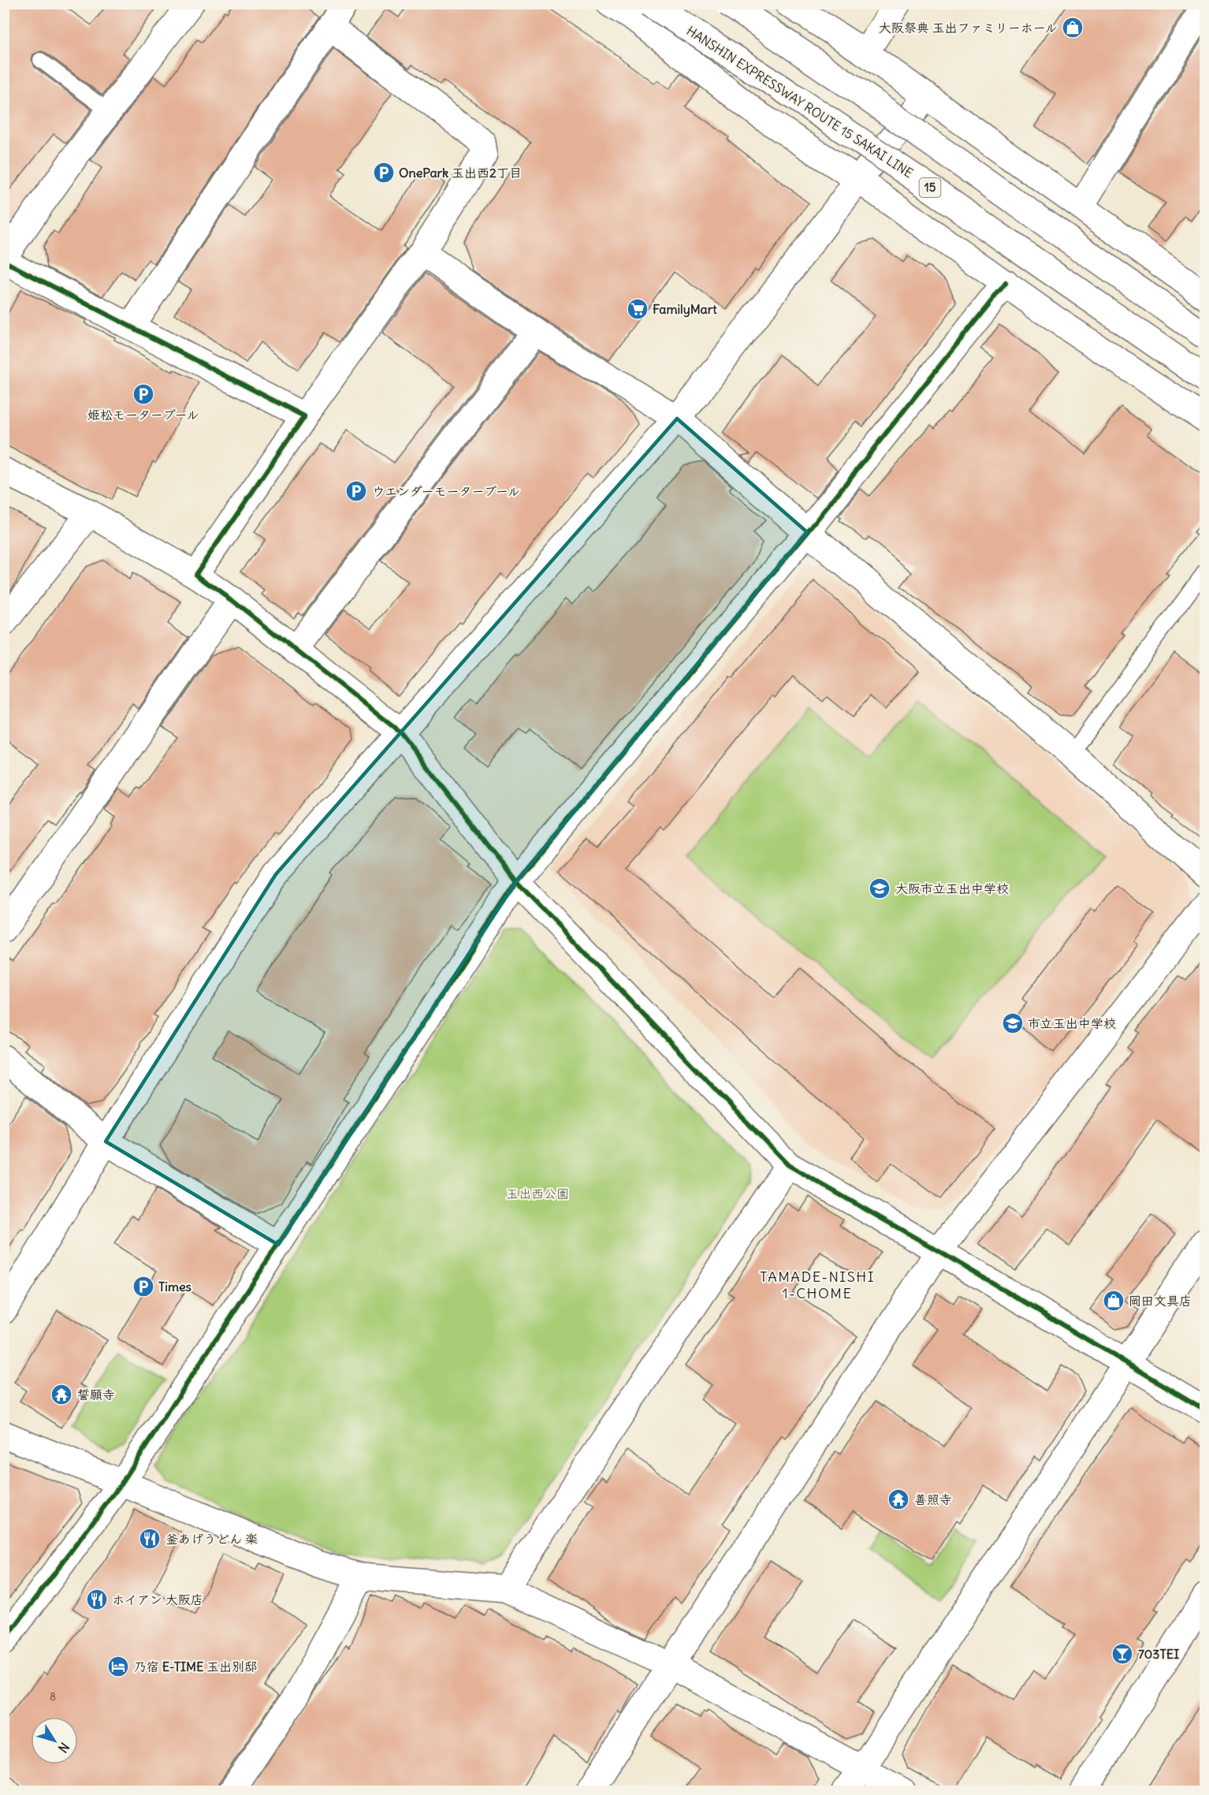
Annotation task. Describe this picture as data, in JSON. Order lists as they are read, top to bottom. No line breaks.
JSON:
{"streets":{"main road":["HANSHIN EXPRESSWAY ROUTE 15 SAKAI LINE","15"]},"districts":["TAMADE-NISHI 1-CHOME"],"parks":["玉出西公園"],"places":{"shop":["大阪祭典 玉出ファミリーホール","岡田文具店"],"parking":["OnePark 玉出西2丁目","姫松モータープール","ウエンダーモータープール","Times"],"supermarket":["FamilyMart"],"school or university":["大阪市立玉出中学校","市立玉出中学校"],"temple":["誓願寺","善照寺"],"restaurant":["釜あげうどん 楽","ホイアン 大阪店"],"bar":["703TEI"],"hotel":["乃宿 E-TIME 玉出別邸"]},"house_numbers":["8"],"north":"bottom right"}
